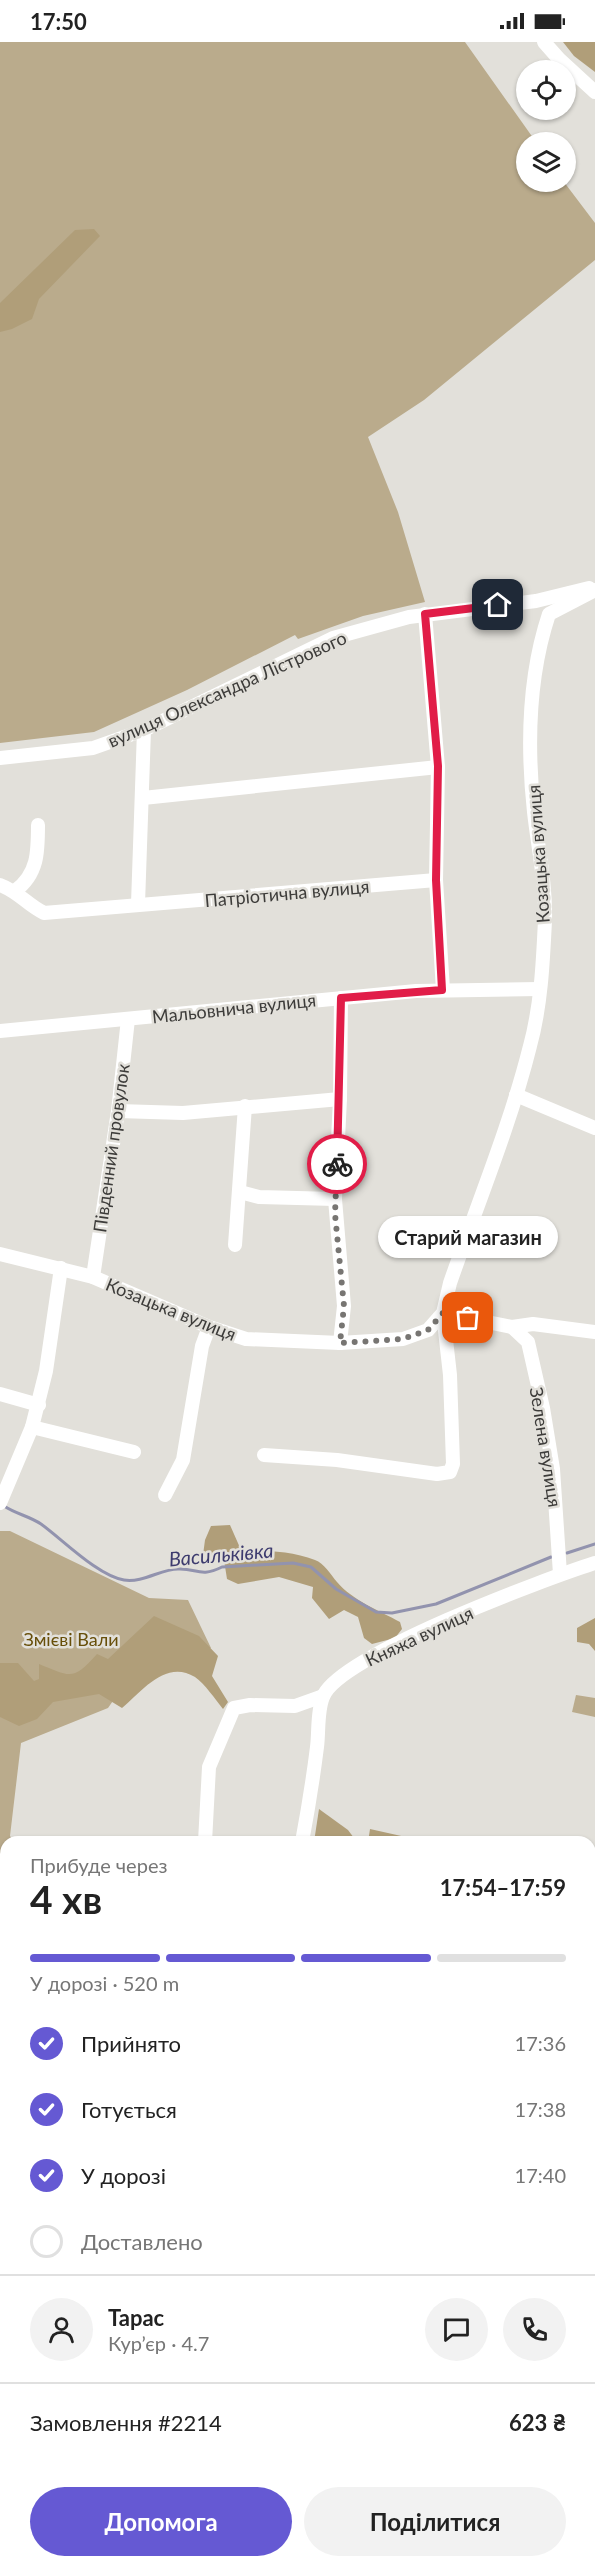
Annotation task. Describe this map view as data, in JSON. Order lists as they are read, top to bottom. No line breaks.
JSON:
{"streets":{"street":["вулиця Олександра Лістрового","Козацька вулиця","Патріотична вулиця","Мальовнича вулиця","Південний провулок","Зелена вулиця","Княжа вулиця"]},"crossings":[["Козацька вулиця","Мальовнича вулиця"],["Козацька вулиця","Південний провулок"],["Мальовнича вулиця","Південний провулок"],["Зелена вулиця","Княжа вулиця"]],"water":["Васильківка"],"parks":["Змієві Вали"],"places":["Старий магазин"],"page":{"status":"17:50","bubble":"Старий магазин","heading":["4 хв","Прибуде через","17:54–17:59"],"panel":["Тарас","Кур’єр · 4.7","Замовлення #2214","623 ₴"],"bar":"У дорозі · 520 m","list":[["Прийнято","17:36"],["Готується","17:38"],["У дорозі","17:40"],"Доставлено"],"buttons":["Допомога","Поділитися"]}}
